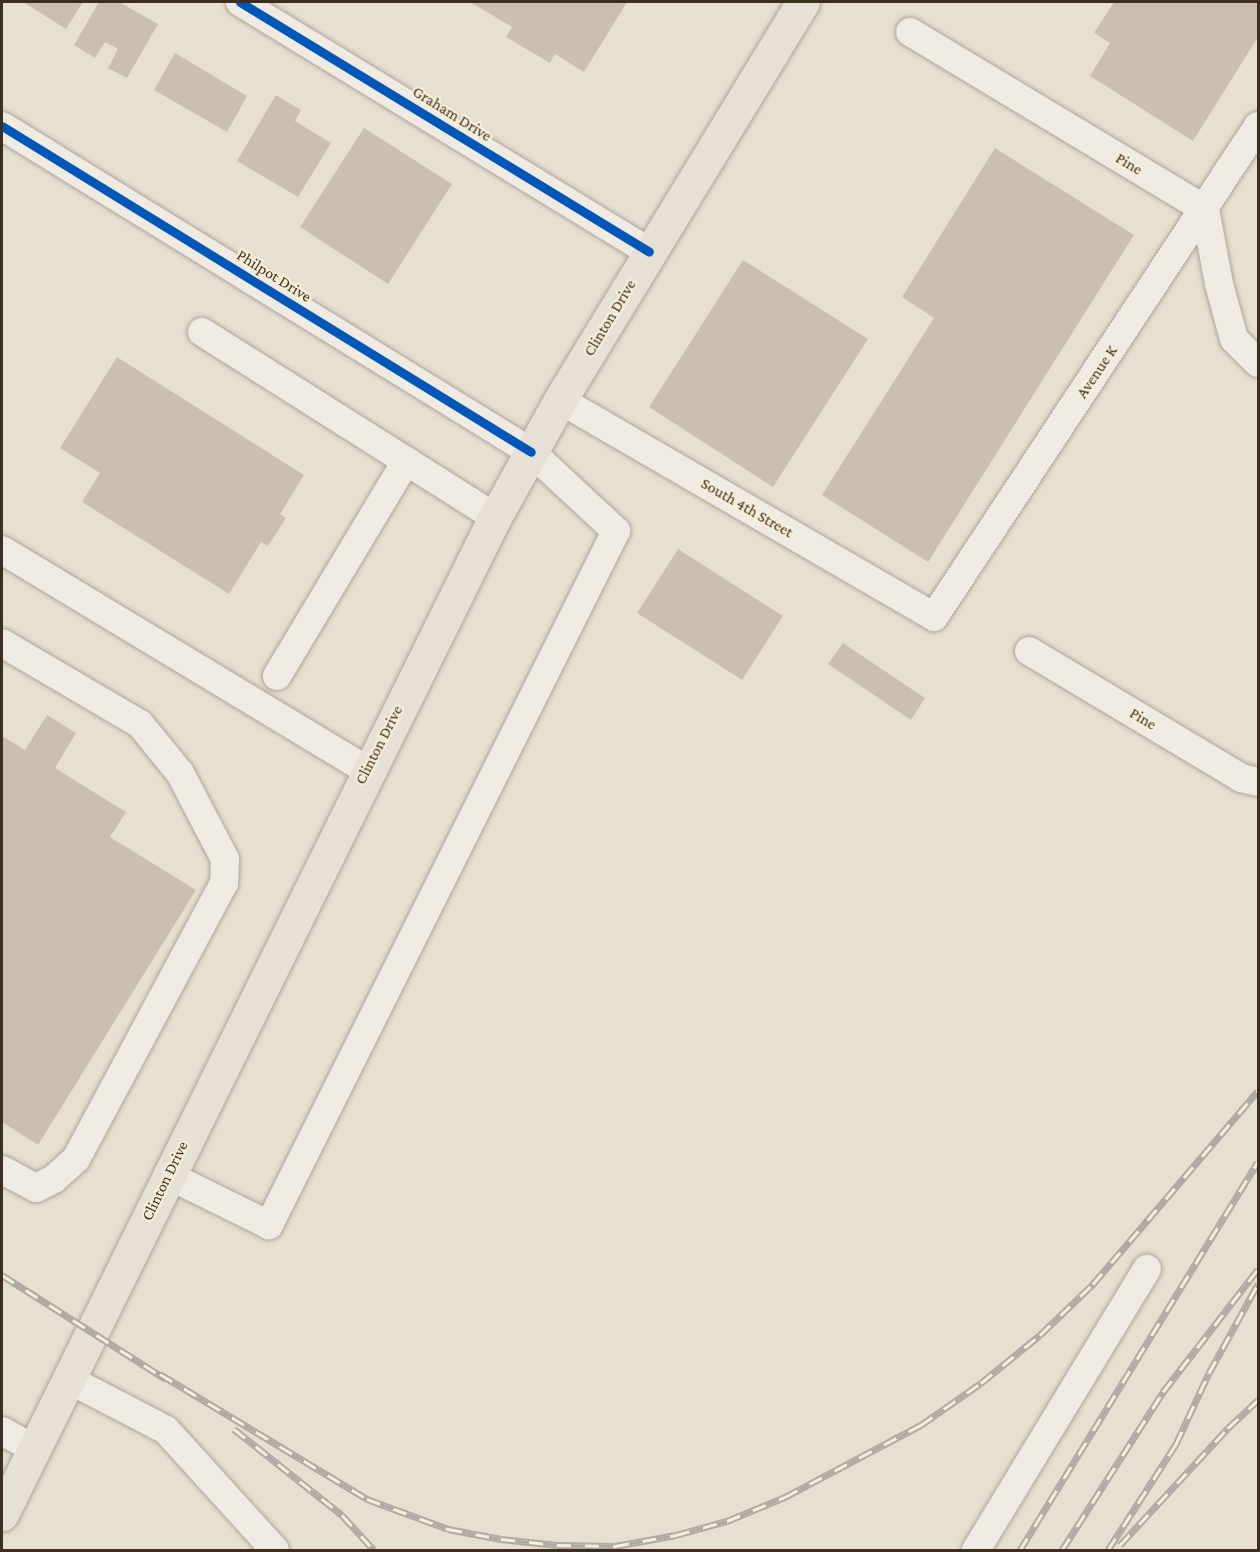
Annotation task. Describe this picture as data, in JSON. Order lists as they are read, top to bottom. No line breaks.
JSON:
{"streets":{"main road":["Clinton Drive"],"street":["Graham Drive","Pine","Philpot Drive","Avenue K","South 4th Street"]},"crossings":[["Graham Drive","Clinton Drive"],["Pine","Avenue K"],["Philpot Drive","Clinton Drive"],["Clinton Drive","South 4th Street"],["Avenue K","South 4th Street"]]}
